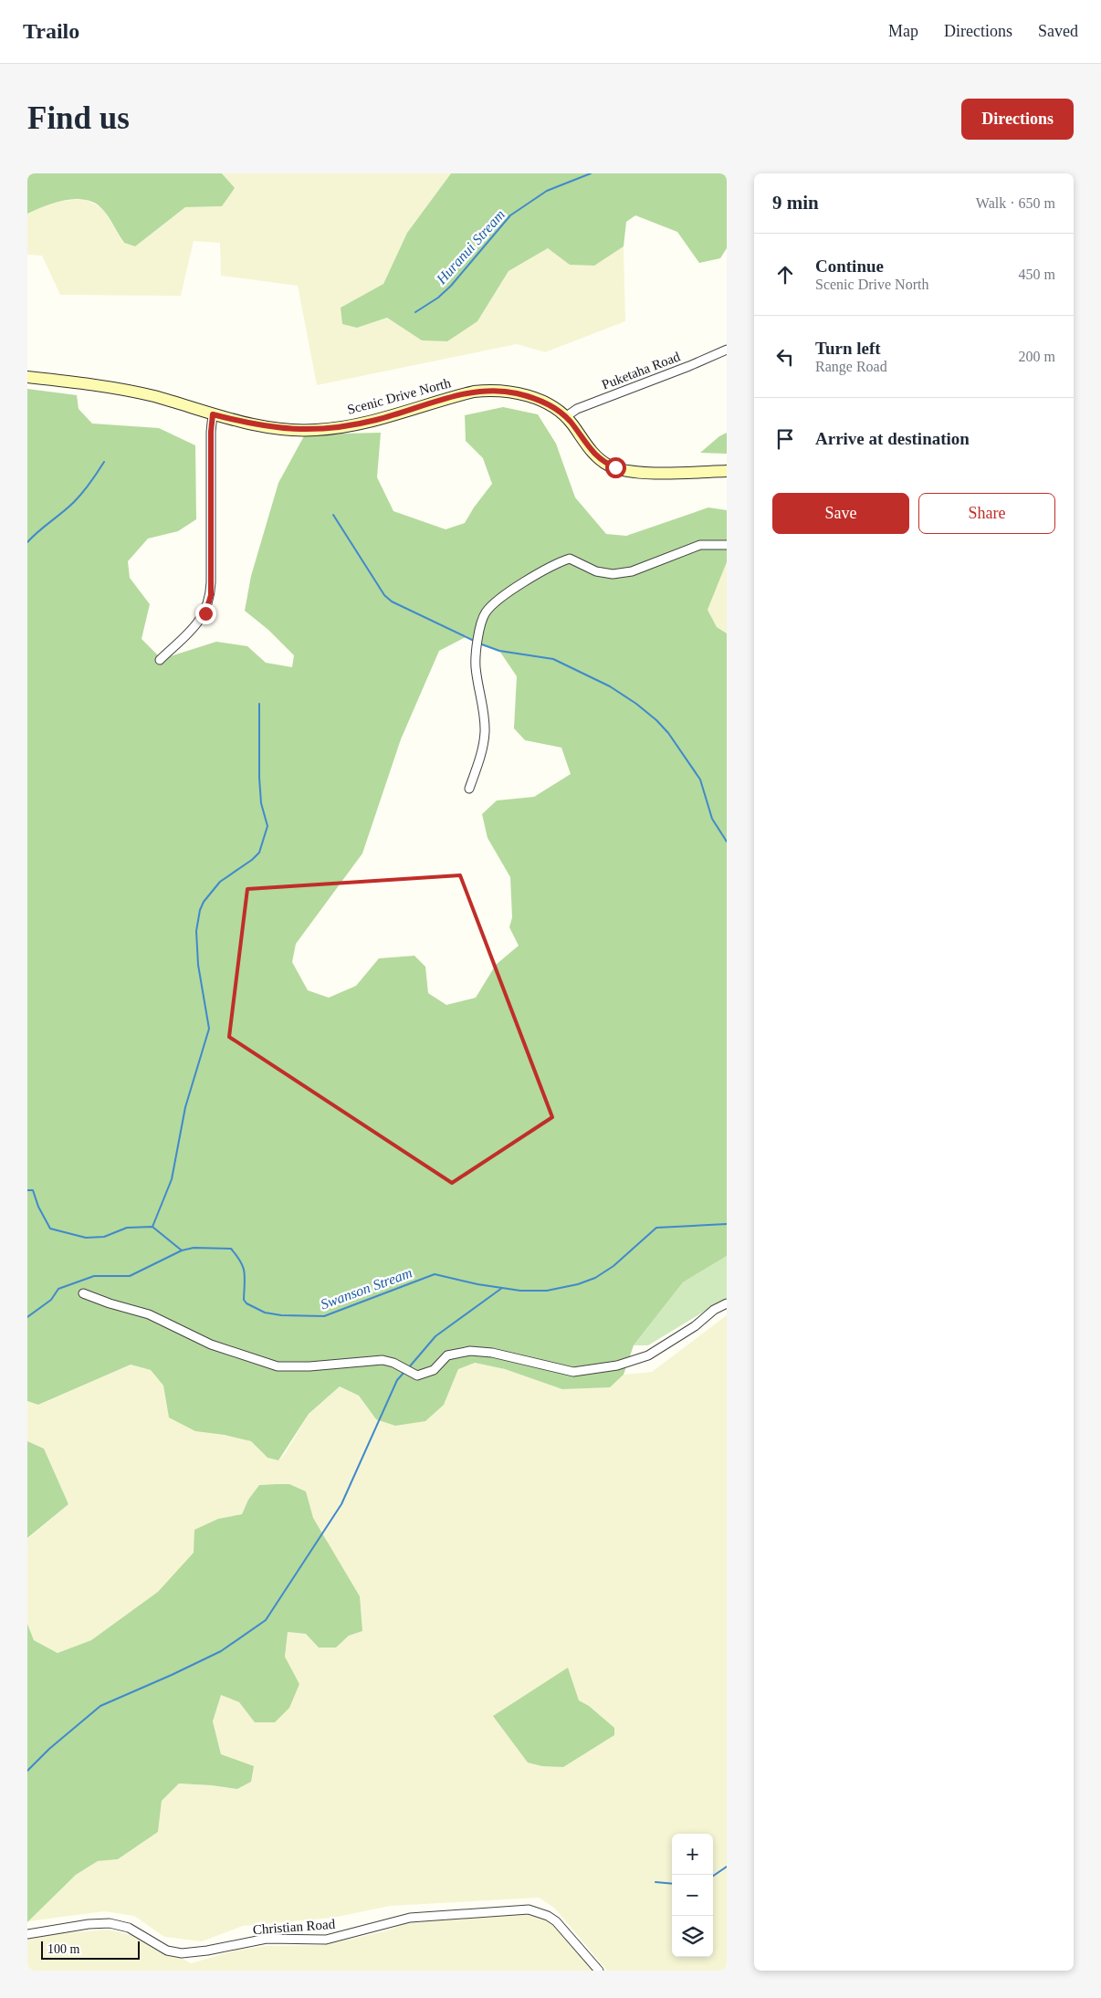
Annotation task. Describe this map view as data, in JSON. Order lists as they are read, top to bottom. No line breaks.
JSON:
{"streets":{"main road":["Scenic Drive North"],"street":["Puketaha Road","Christian Road"]},"crossings":[["Puketaha Road","Scenic Drive North"]],"water":["Huranui Stream","Swanson Stream"],"scale_bar":"100 m","page":{"header":"Trailo","nav":["Map","Directions","Saved"],"buttons":["Directions",["Save","Share"]],"title":"Find us","heading":["9 min","Walk · 650 m"],"list":[["Continue","Scenic Drive North","450 m"],["Turn left","Range Road","200 m"],"Arrive at destination"],"map_buttons":["+","−"],"scale":"100 m"}}
